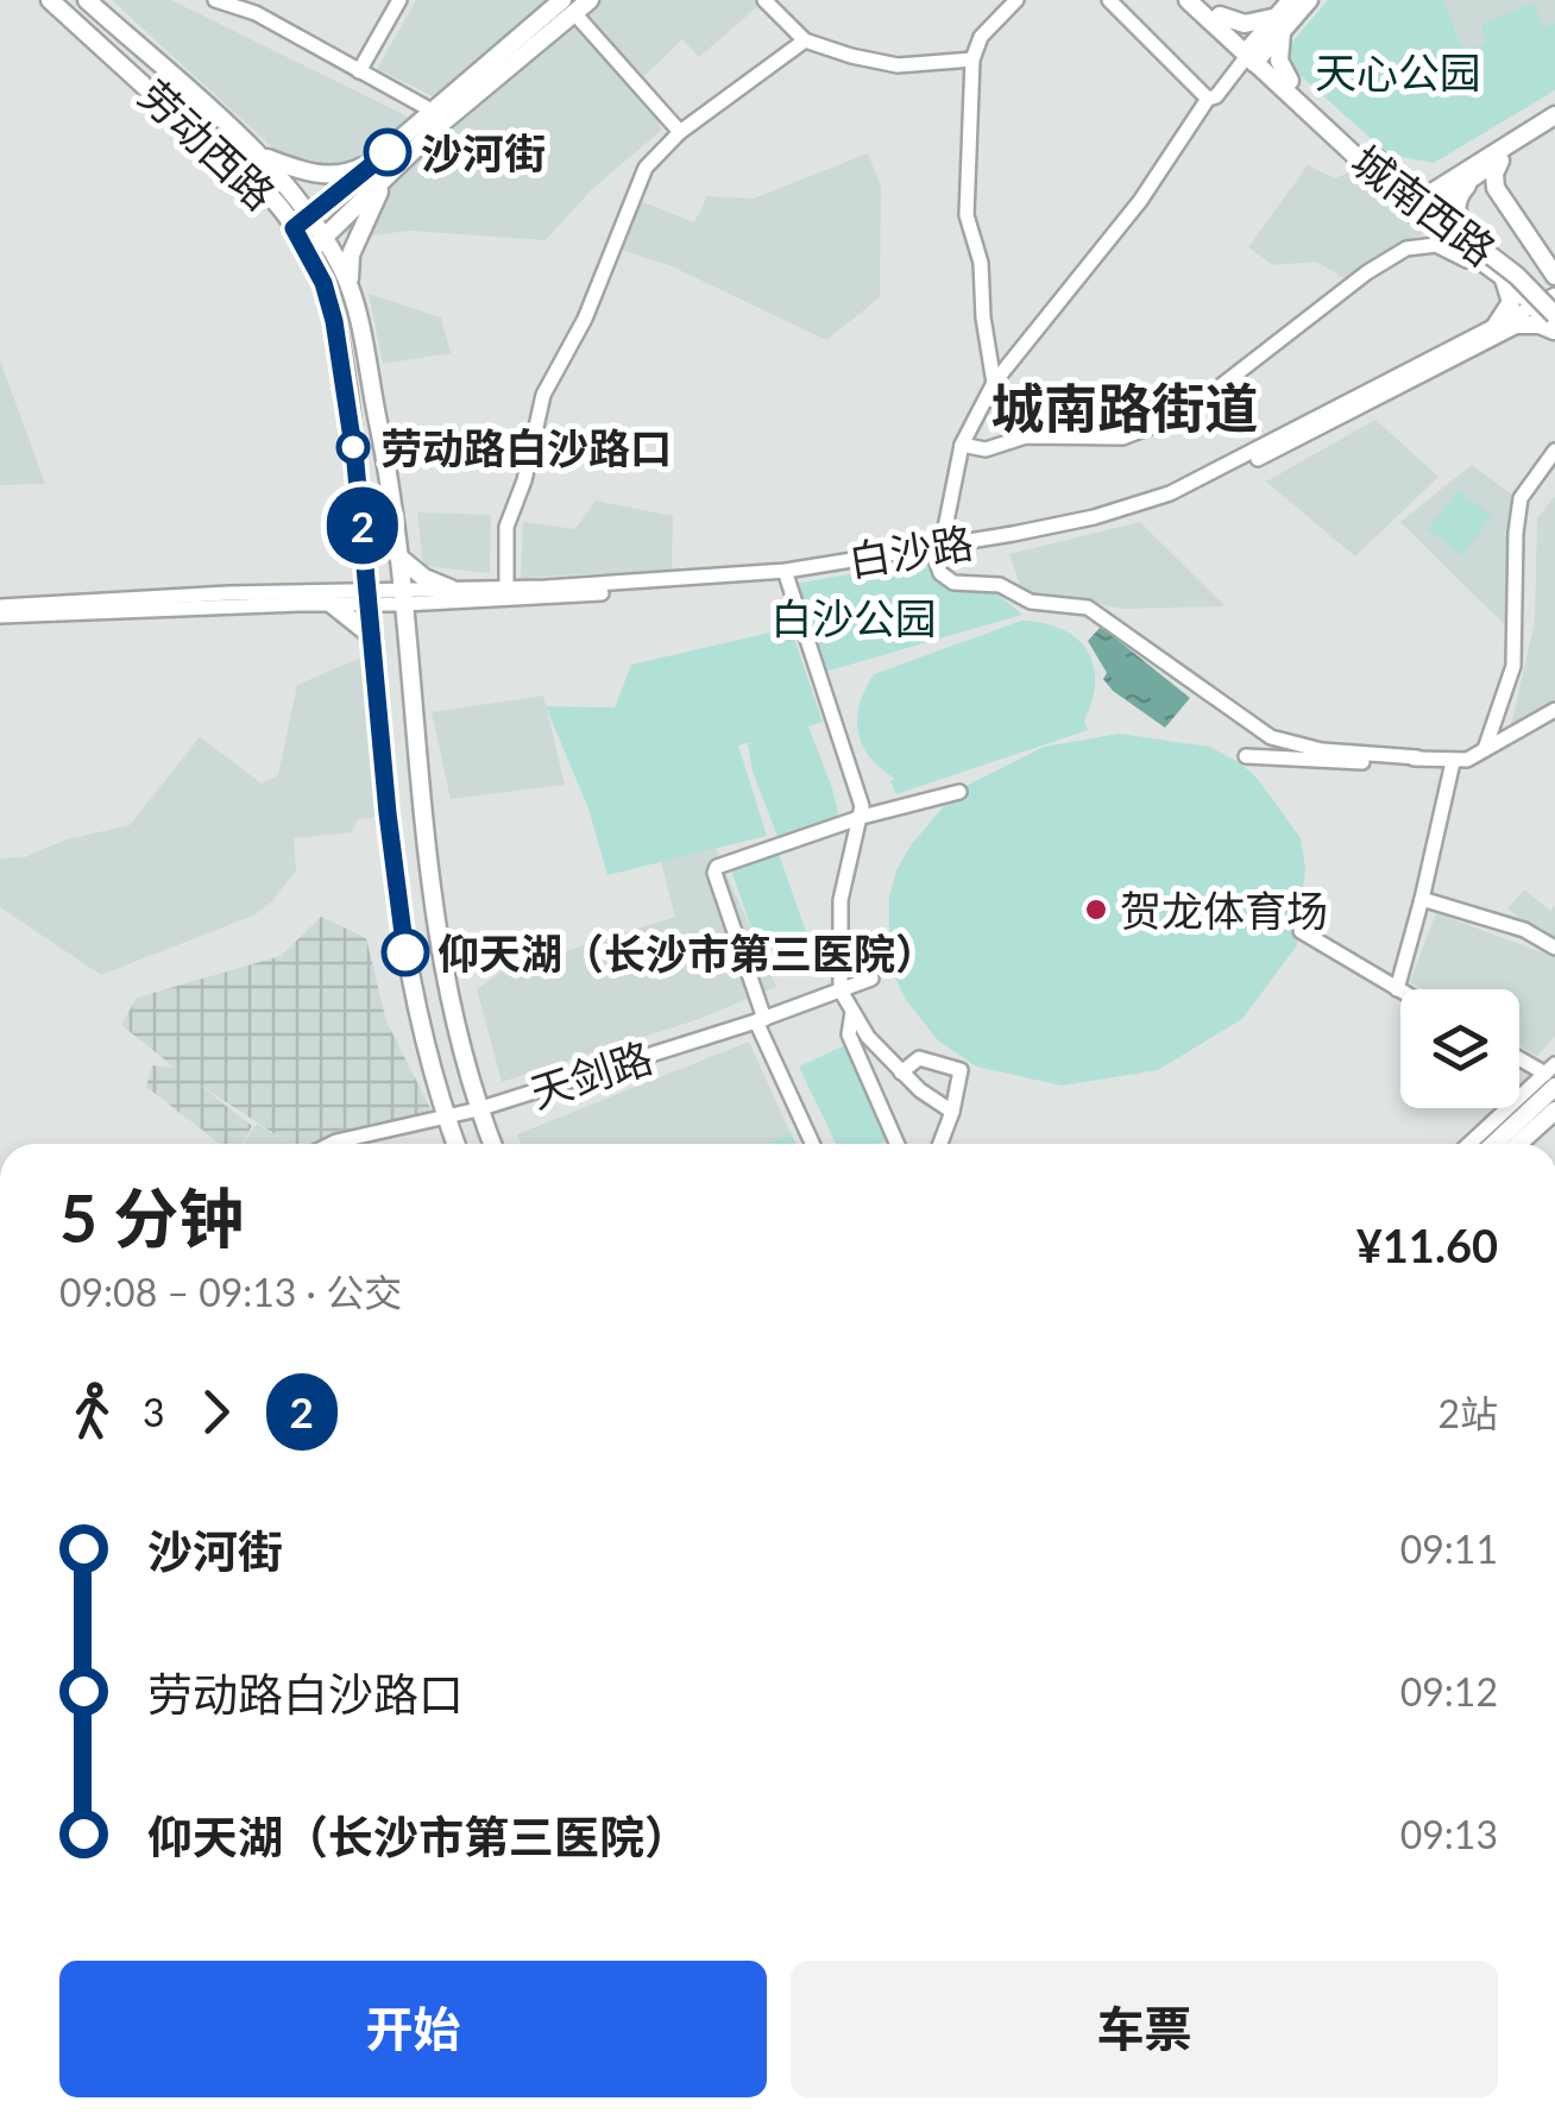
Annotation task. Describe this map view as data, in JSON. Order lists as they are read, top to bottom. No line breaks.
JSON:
{"streets":{"main road":["劳动西路","城南西路"],"street":["白沙路","天剑路"]},"crossings":[["劳动西路","白沙路"],["劳动西路","天剑路"],["城南西路","白沙路"]],"districts":["城南路街道"],"parks":["天心公园","白沙公园"],"places":["沙河街","劳动路白沙路口","贺龙体育场","仰天湖（长沙市第三医院）"],"lines":["bus line 2"],"page":{"on_map":"2","heading":["5 分钟","09:08 – 09:13 · 公交","¥11.60"],"legs":["3","2","2站"],"list":[{"name":"沙河街","value":"09:11"},{"name":"劳动路白沙路口","value":"09:12"},{"name":"仰天湖（长沙市第三医院）","value":"09:13"}],"buttons":["开始","车票"]}}
